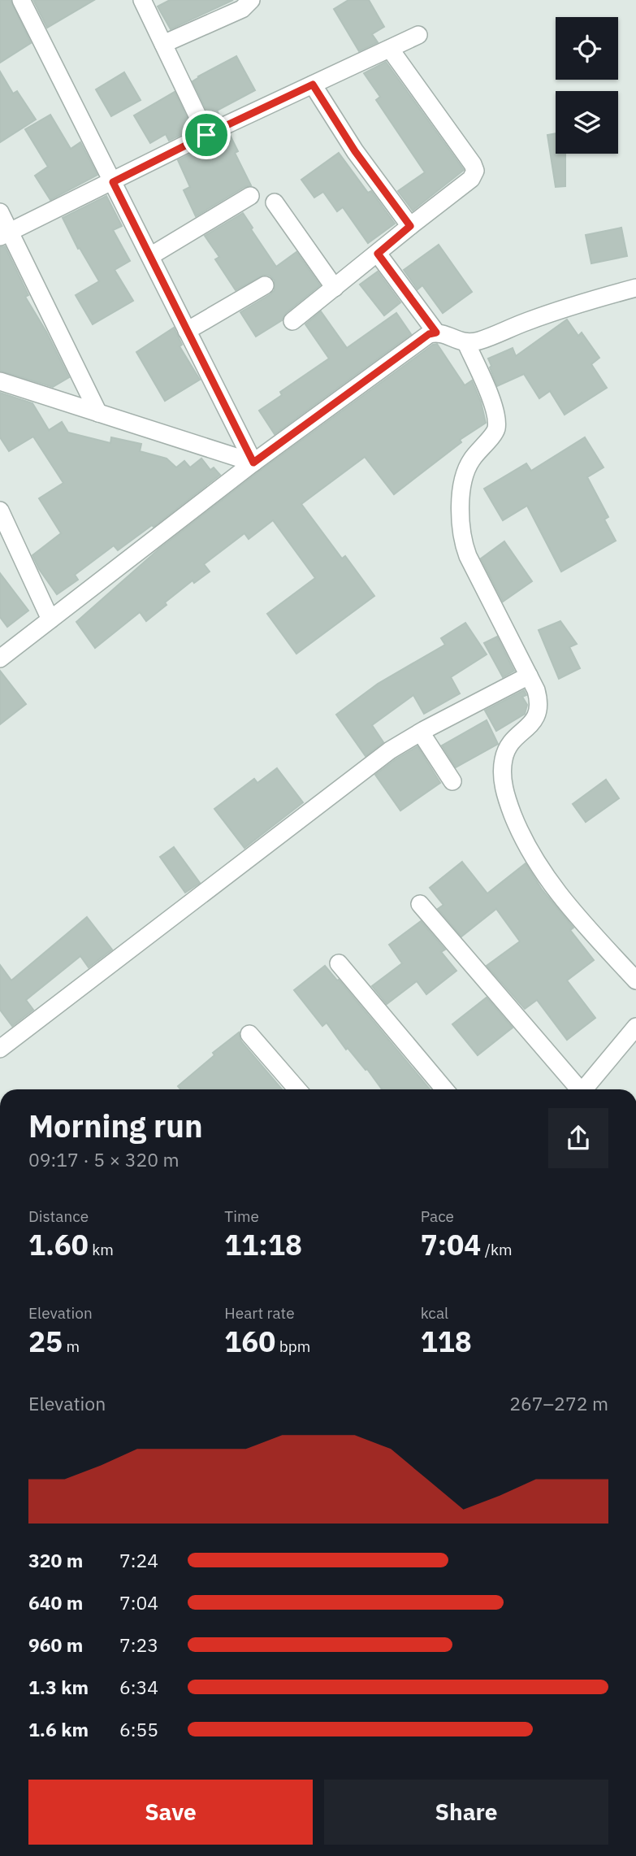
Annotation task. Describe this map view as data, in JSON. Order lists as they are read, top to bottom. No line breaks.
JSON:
{"page":{"heading":["Morning run","09:17 · 5 × 320 m"],"stats":[["Distance","1.60 km"],["Time","11:18"],["Pace","7:04 /km"],["Elevation","25 m"],["Heart rate","160 bpm"],["kcal","118"]],"chart":["Elevation","267–272 m"],"list":[{"name":"320 m","note":"7:24"},{"name":"640 m","note":"7:04"},{"name":"960 m","note":"7:23"},{"name":"1.3 km","note":"6:34"},{"name":"1.6 km","note":"6:55"}],"buttons":["Save","Share"]}}
